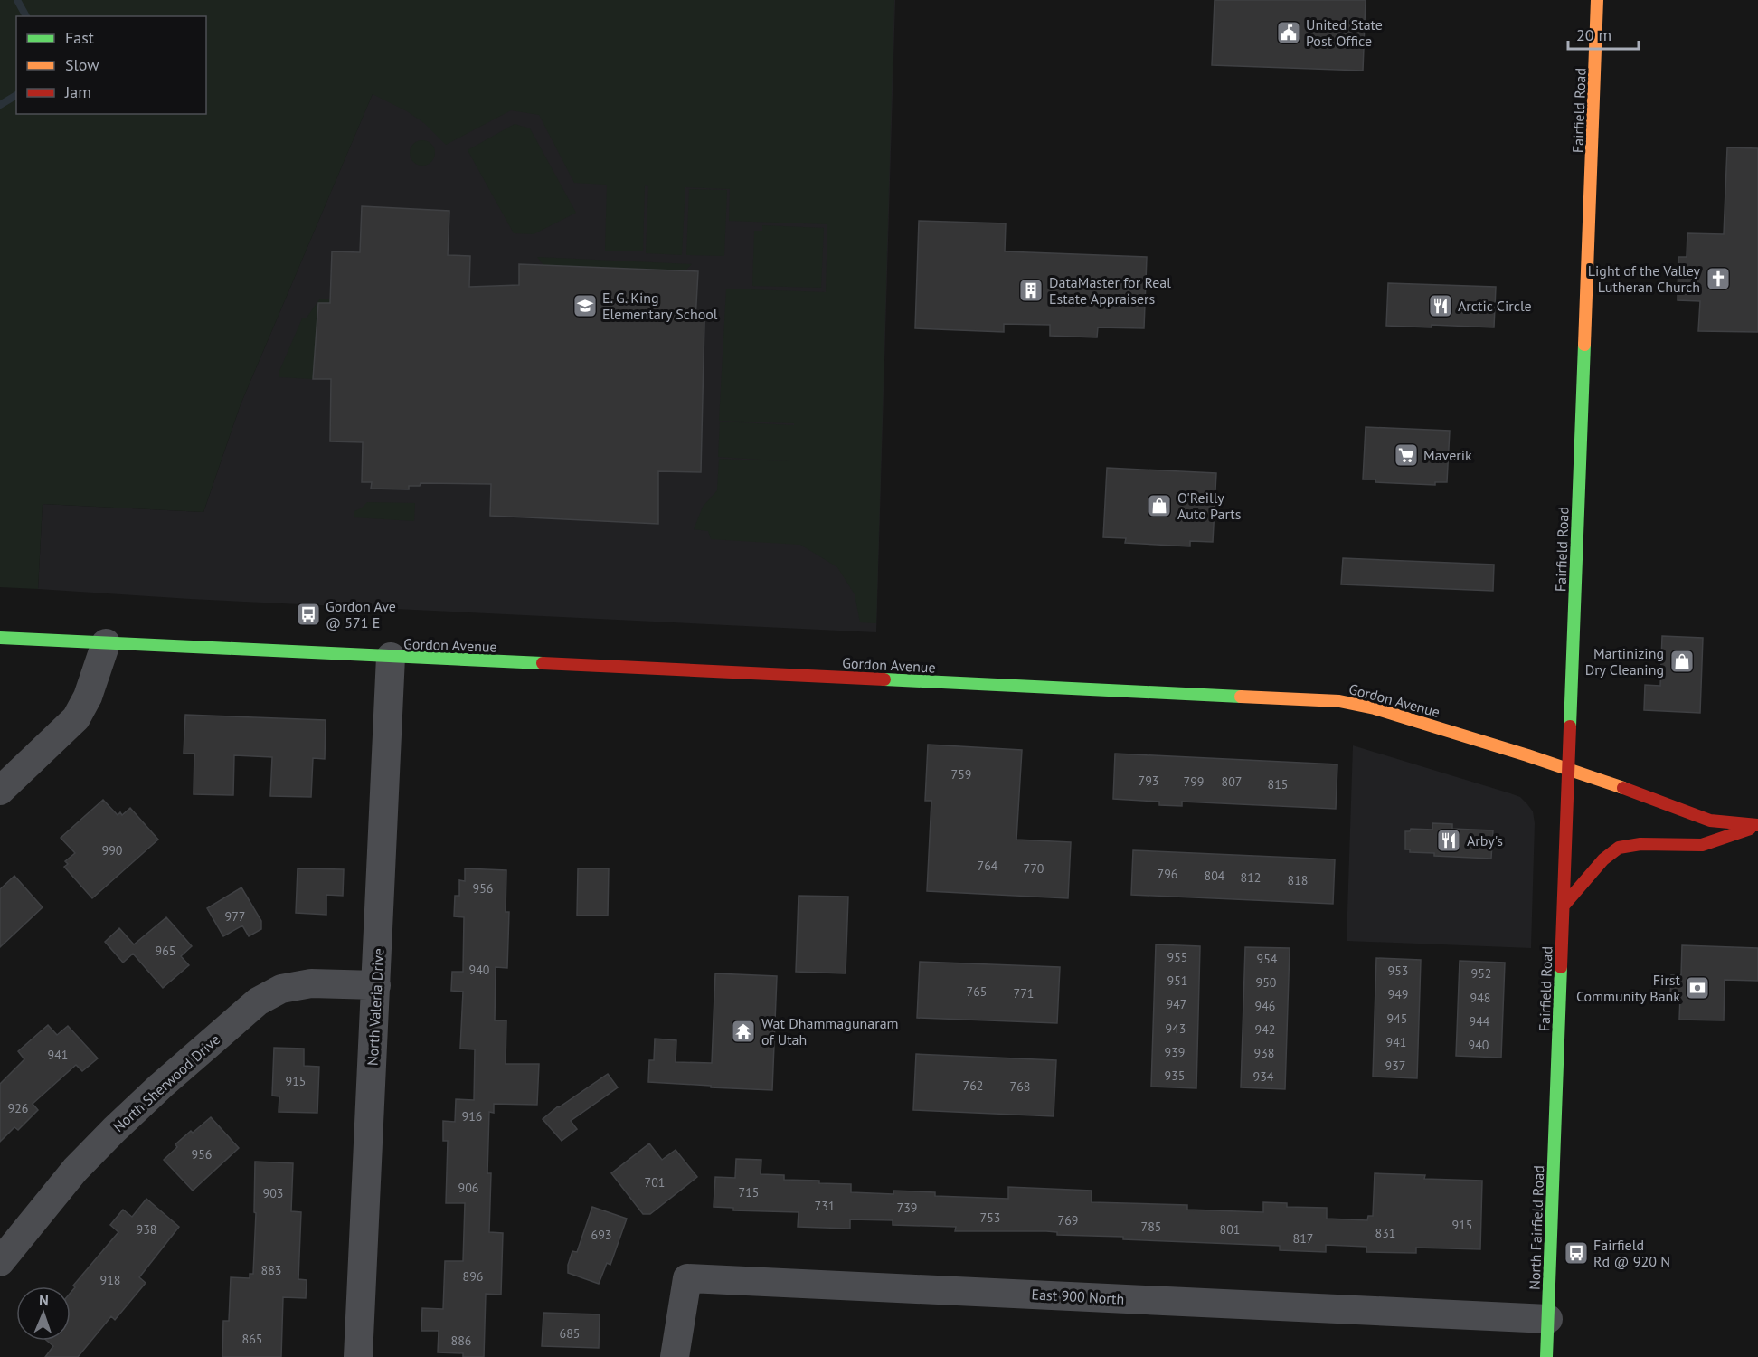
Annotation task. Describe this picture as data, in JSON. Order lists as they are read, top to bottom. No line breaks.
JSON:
{"streets":{"main road":["Fairfield Road","Gordon Avenue","North Fairfield Road"],"street":["North Valeria Drive","North Sherwood Drive","East 900 North"]},"crossings":[["Fairfield Road","Gordon Avenue"],["Fairfield Road","North Fairfield Road"],["Gordon Avenue","North Valeria Drive"],["North Valeria Drive","North Sherwood Drive"],["North Fairfield Road","East 900 North"]],"places":{"public building":["United State Post Office"],"church":["Light of the Valley Lutheran Church"],"building":["DataMaster for Real Estate Appraisers"],"school or university":["E. G. King Elementary School"],"restaurant":["Arctic Circle","Arby's"],"supermarket":["Maverik"],"shop":["O'Reilly Auto Parts","Martinizing Dry Cleaning"],"bus stop":["Gordon Ave @ 571 E","Fairfield Rd @ 920 N"],"bank":["First Community Bank"],"temple":["Wat Dhammagunaram of Utah"]},"house_numbers":["759","793","799","807","815","990","764","770","796","804","812","818","956","977","965","955","954","940","953","952","951","950","765","771","949","948","947","946","945","944","943","942","941","940","939","938","941","937","935","934","915","762","768","926","916","956","701","906","715","903","731","739","753","769","915","785","938","801","831","693","817","883","896","918","685","865","886"],"legend":["Fast","Slow","Jam"],"scale_bar":"20 m","north":"top"}
